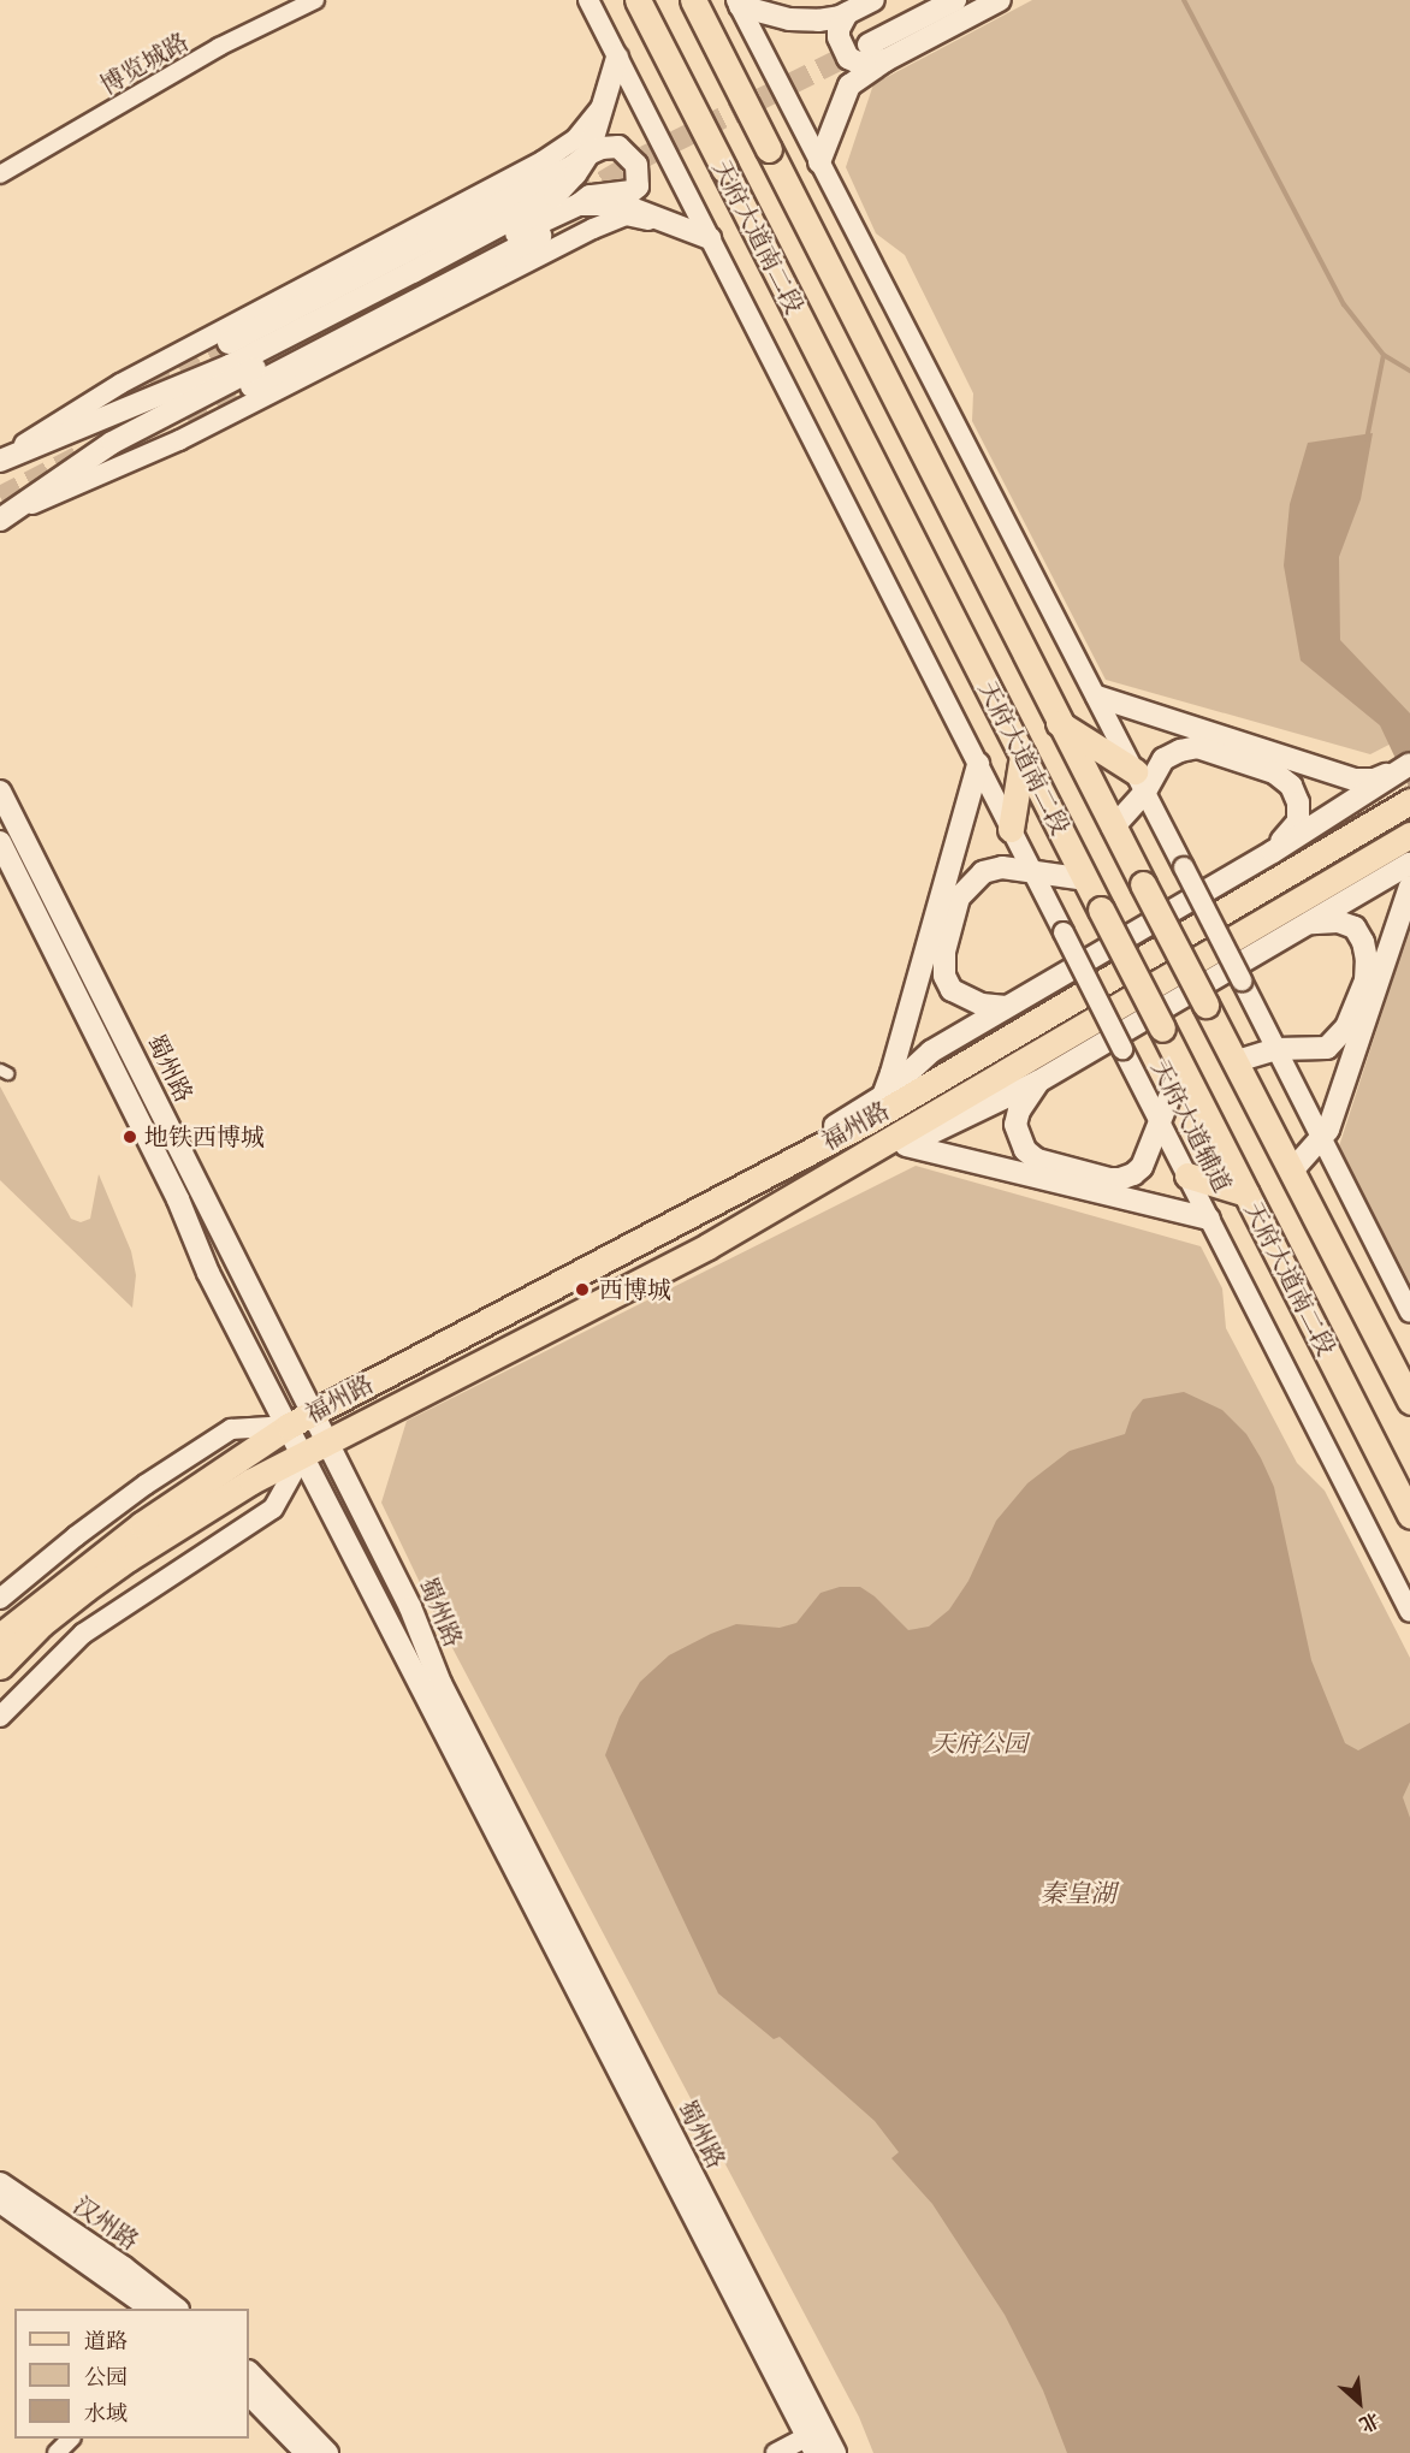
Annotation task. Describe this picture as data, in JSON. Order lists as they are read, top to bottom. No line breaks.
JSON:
{"streets":{"main road":["天府大道南二段","蜀州路","福州路","汉州路"],"street":["博览城路","天府大道辅道"]},"crossings":[["蜀州路","福州路"]],"water":["秦皇湖"],"parks":["天府公园"],"places":["地铁西博城","西博城"],"legend":["道路","公园","水域"],"north":"bottom right"}
